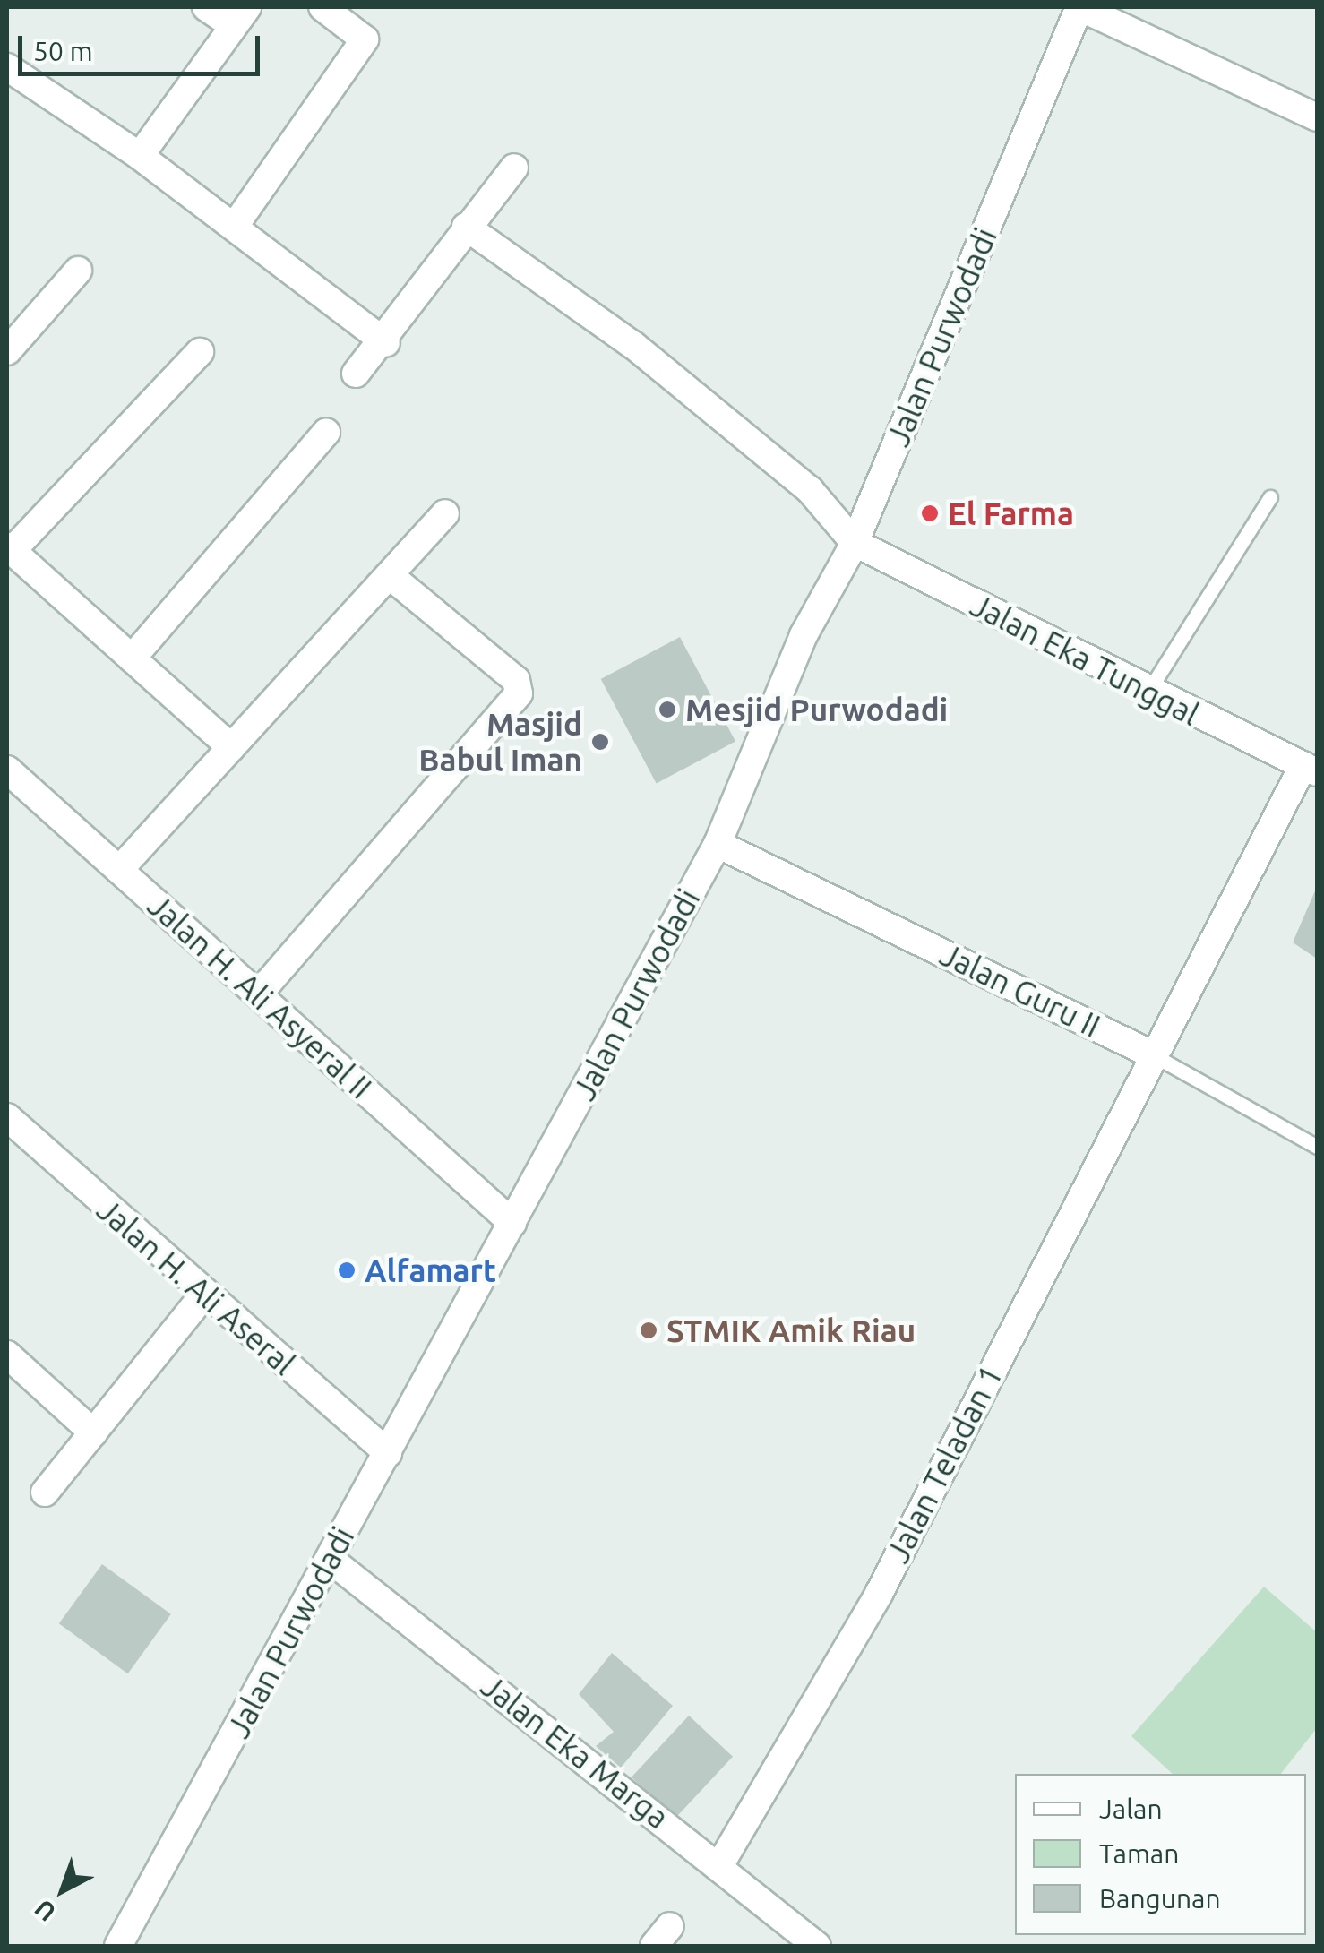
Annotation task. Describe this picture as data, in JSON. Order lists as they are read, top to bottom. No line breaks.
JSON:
{"streets":{"street":["Jalan Purwodadi","Jalan Eka Tunggal","Jalan Guru II","Jalan H. Ali Asyeral II","Jalan H. Ali Aseral","Jalan Teladan 1","Jalan Eka Marga"]},"crossings":[["Jalan Purwodadi","Jalan Eka Tunggal"],["Jalan Purwodadi","Jalan Guru II"],["Jalan Purwodadi","Jalan H. Ali Asyeral II"],["Jalan Purwodadi","Jalan H. Ali Aseral"],["Jalan Purwodadi","Jalan Eka Marga"],["Jalan Eka Tunggal","Jalan Teladan 1"],["Jalan Guru II","Jalan Teladan 1"],["Jalan Teladan 1","Jalan Eka Marga"]],"places":["El Farma","Mesjid Purwodadi","Masjid Babul Iman","Alfamart","STMIK Amik Riau"],"legend":["Jalan","Taman","Bangunan"],"scale_bar":"50 m","north":"bottom left"}
